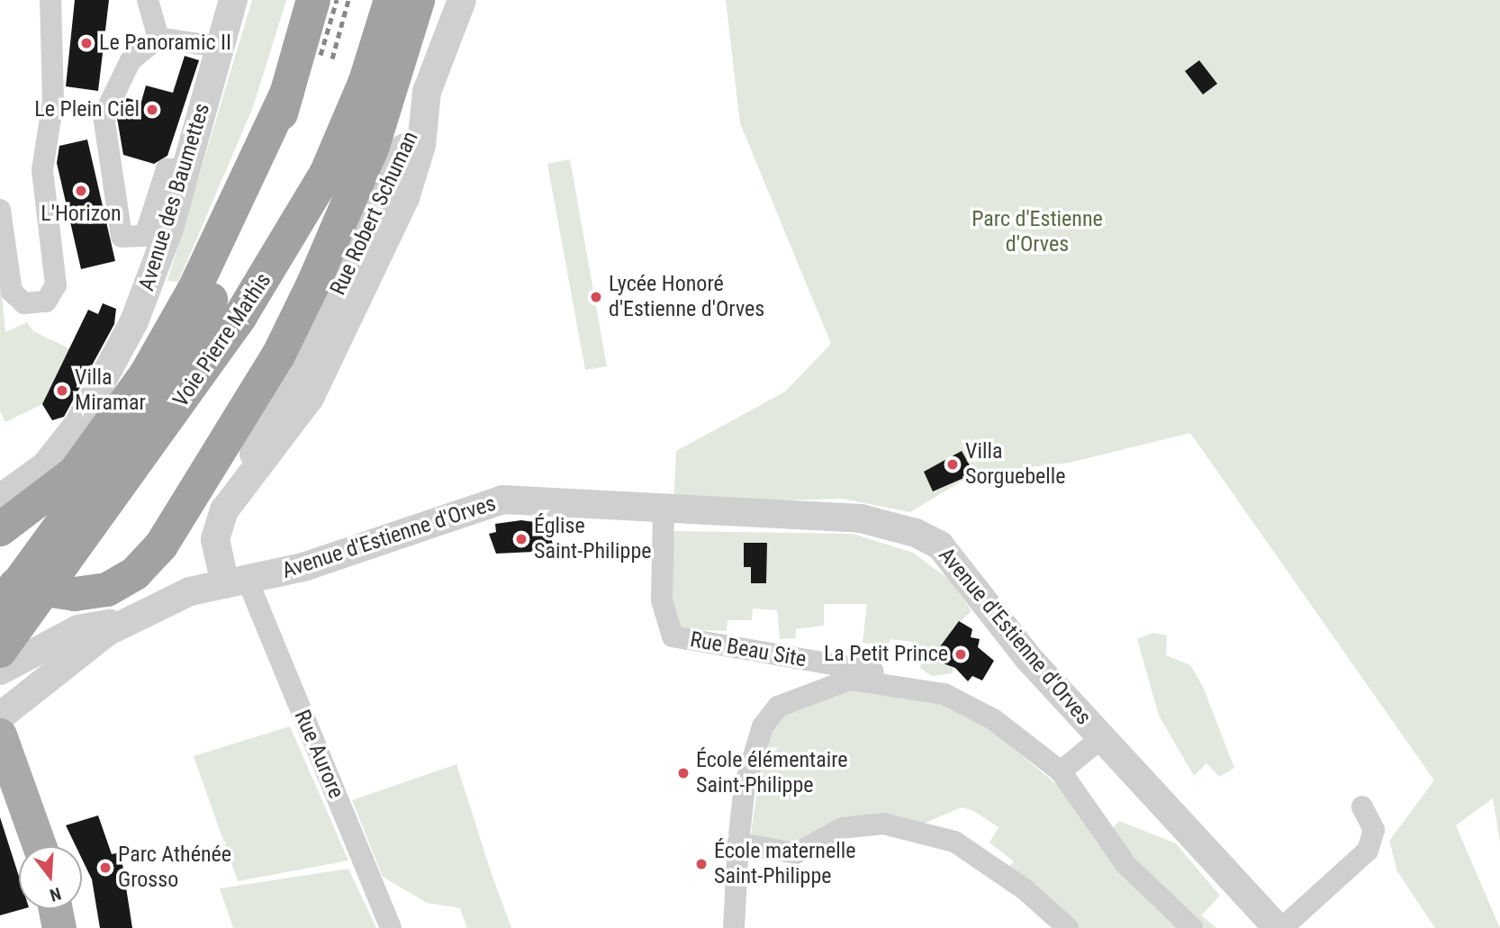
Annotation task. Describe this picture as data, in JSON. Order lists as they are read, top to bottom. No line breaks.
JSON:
{"streets":{"highway":["Voie Pierre Mathis"],"street":["Avenue des Baumettes","Rue Robert Schuman","Avenue d'Estienne d'Orves","Rue Beau Site","Rue Aurore"]},"crossings":[["Rue Robert Schuman","Avenue d'Estienne d'Orves"],["Rue Robert Schuman","Rue Aurore"],["Avenue d'Estienne d'Orves","Rue Beau Site"],["Avenue d'Estienne d'Orves","Rue Aurore"]],"parks":["Parc d'Estienne d'Orves"],"places":["Le Panoramic II","Le Plein Ciel","L'Horizon","Lycée Honoré d'Estienne d'Orves","Villa Miramar","Villa Sorguebelle","Église Saint-Philippe","La Petit Prince","École élémentaire Saint-Philippe","École maternelle Saint-Philippe","Parc Athénée Grosso"],"north":"bottom"}
